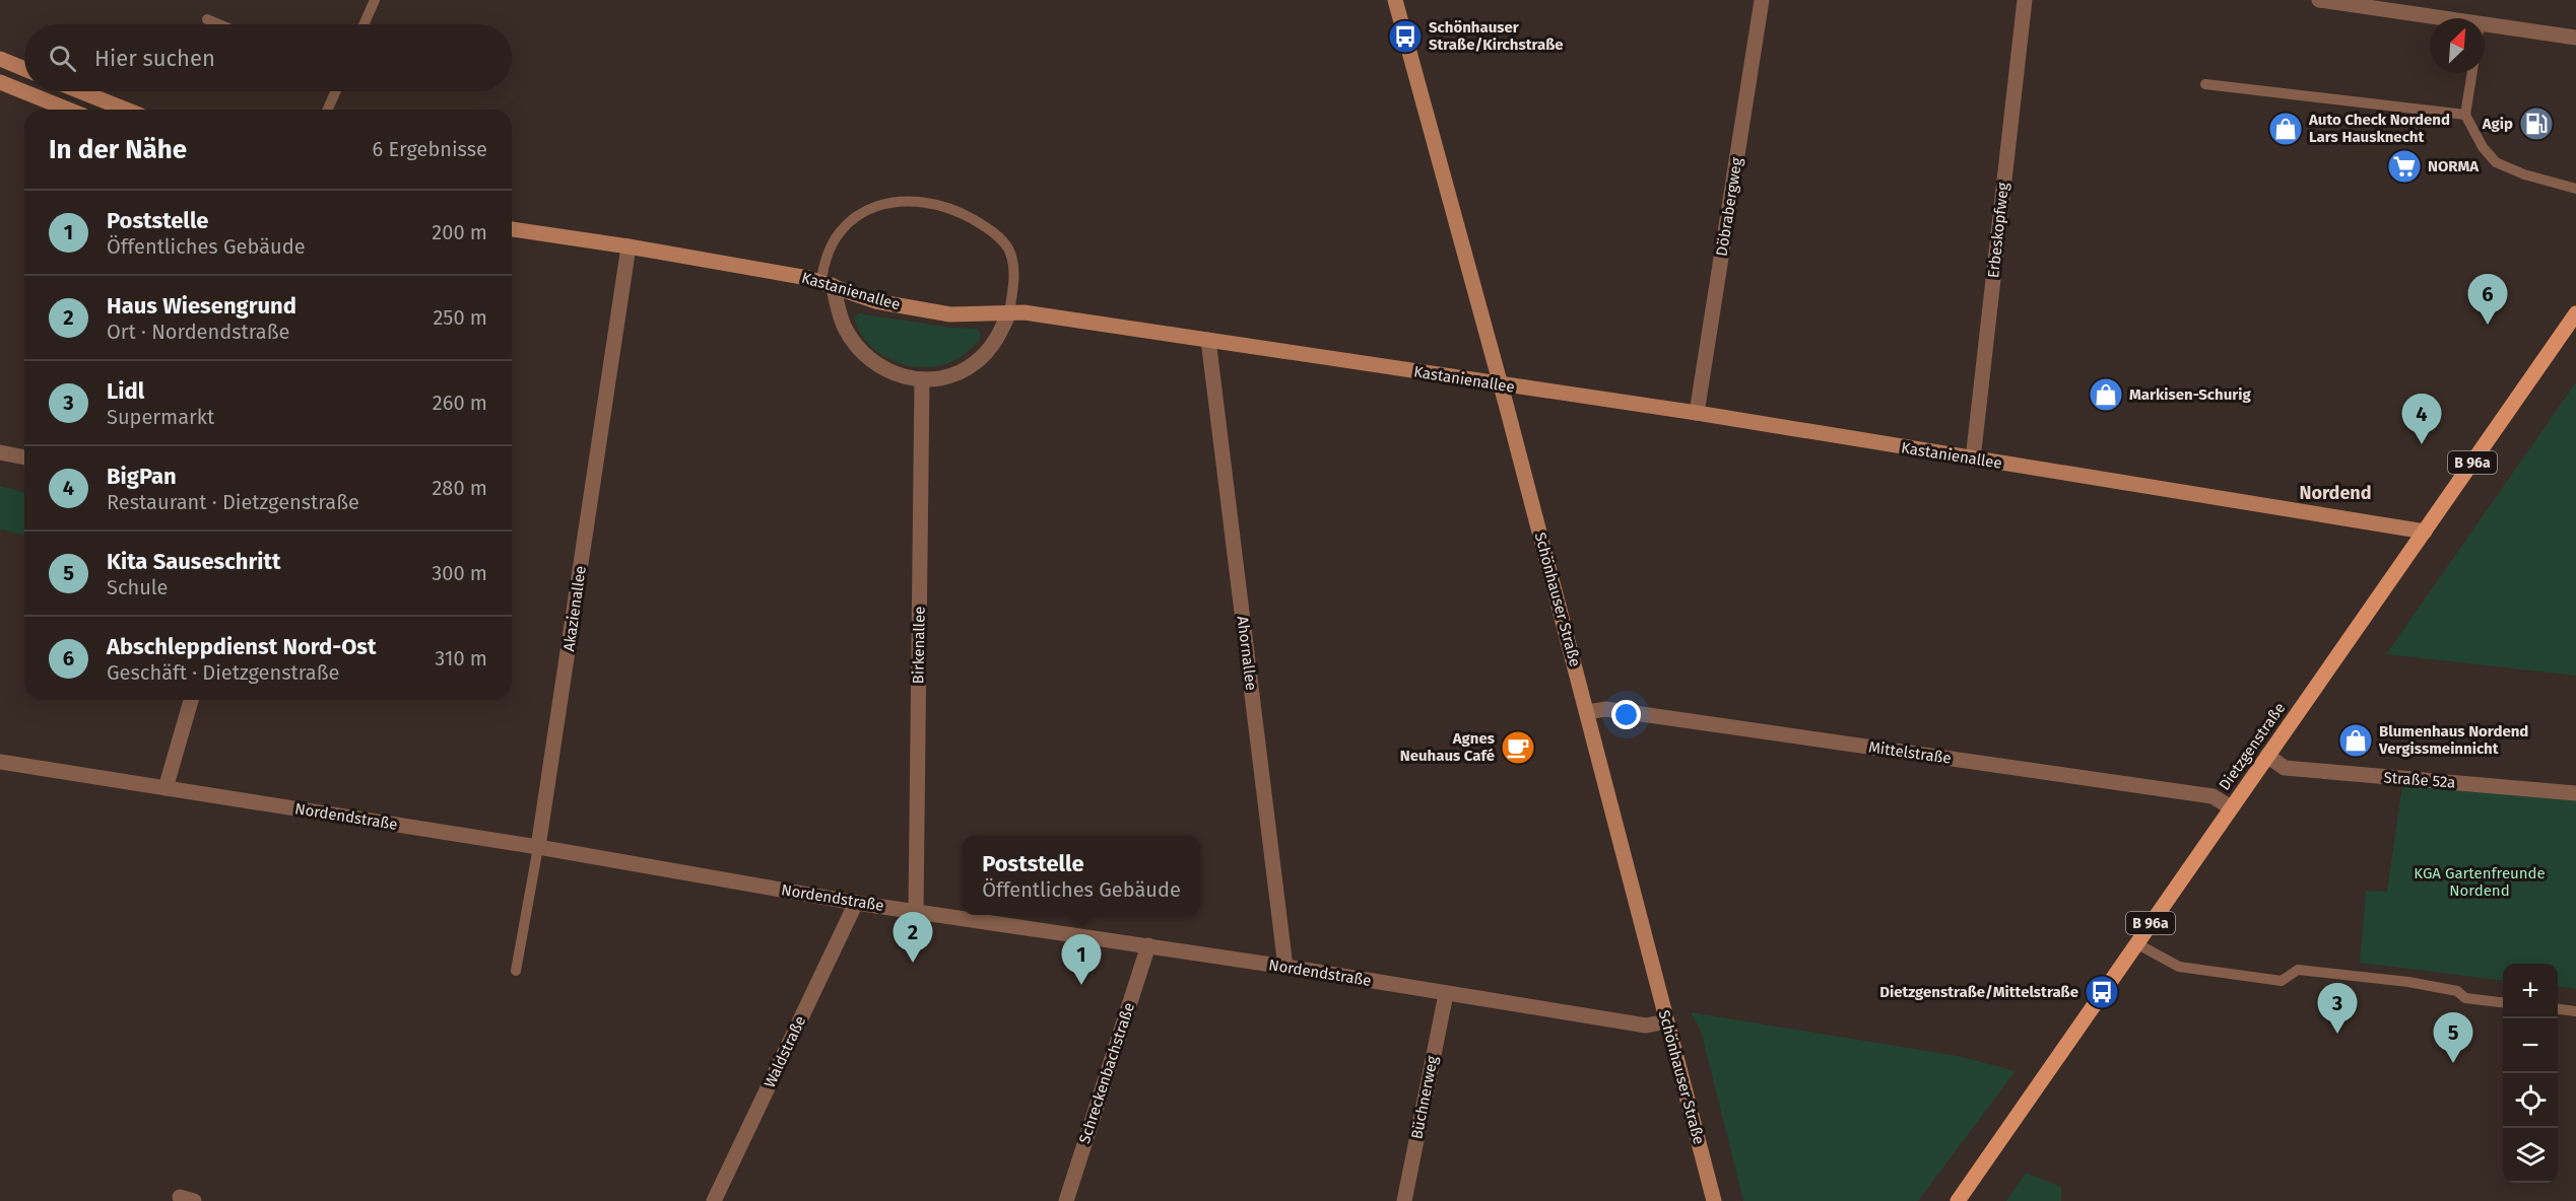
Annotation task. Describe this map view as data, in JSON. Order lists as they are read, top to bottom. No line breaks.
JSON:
{"streets":{"main road":["B 96a","Dietzgenstraße"],"street":["Döbrabergweg","Erbeskopfweg","Kastanienallee","Schönhauser Straße","Akazienallee","Birkenallee","Ahornallee","Mittelstraße","Straße 52a","Nordendstraße","Waldstraße","Schreckenbachstraße","Büchnerweg"]},"crossings":[["Döbrabergweg","Kastanienallee"],["Erbeskopfweg","Kastanienallee"],["Kastanienallee","Schönhauser Straße"],["Kastanienallee","Akazienallee"],["Kastanienallee","Ahornallee"],["Kastanienallee","Dietzgenstraße"],["Schönhauser Straße","Mittelstraße"],["Schönhauser Straße","Nordendstraße"],["Akazienallee","Nordendstraße"],["Birkenallee","Nordendstraße"],["Ahornallee","Nordendstraße"],["Dietzgenstraße","Mittelstraße"],["Dietzgenstraße","Straße 52a"],["Nordendstraße","Waldstraße"],["Nordendstraße","Schreckenbachstraße"],["Nordendstraße","Büchnerweg"]],"districts":["Nordend"],"parks":["KGA Gartenfreunde Nordend"],"places":{"bus stop":["Schönhauser Straße/Kirchstraße","Dietzgenstraße/Mittelstraße"],"fuel station":["Agip"],"shop":["Auto Check Nordend Lars Hausknecht","Markisen-Schurig","Blumenhaus Nordend Vergissmeinnicht"],"supermarket":["NORMA"],"cafe":["Agnes Neuhaus Café"]},"north":"top right","page":{"search":"Hier suchen","heading":["In der Nähe","6 Ergebnisse"],"list":[{"mark":"1","name":"Poststelle","note":"Öffentliches Gebäude","value":"200 m"},{"mark":"2","name":"Haus Wiesengrund","note":"Ort · Nordendstraße","value":"250 m"},{"mark":"3","name":"Lidl","note":"Supermarkt","value":"260 m"},{"mark":"4","name":"BigPan","note":"Restaurant · Dietzgenstraße","value":"280 m"},{"mark":"5","name":"Kita Sauseschritt","note":"Schule","value":"300 m"},{"mark":"6","name":"Abschleppdienst Nord-Ost","note":"Geschäft · Dietzgenstraße","value":"310 m"}],"pins":["6","4","2","1","3","5"],"popup":["Poststelle","Öffentliches Gebäude"],"map_buttons":["+","−"]}}
